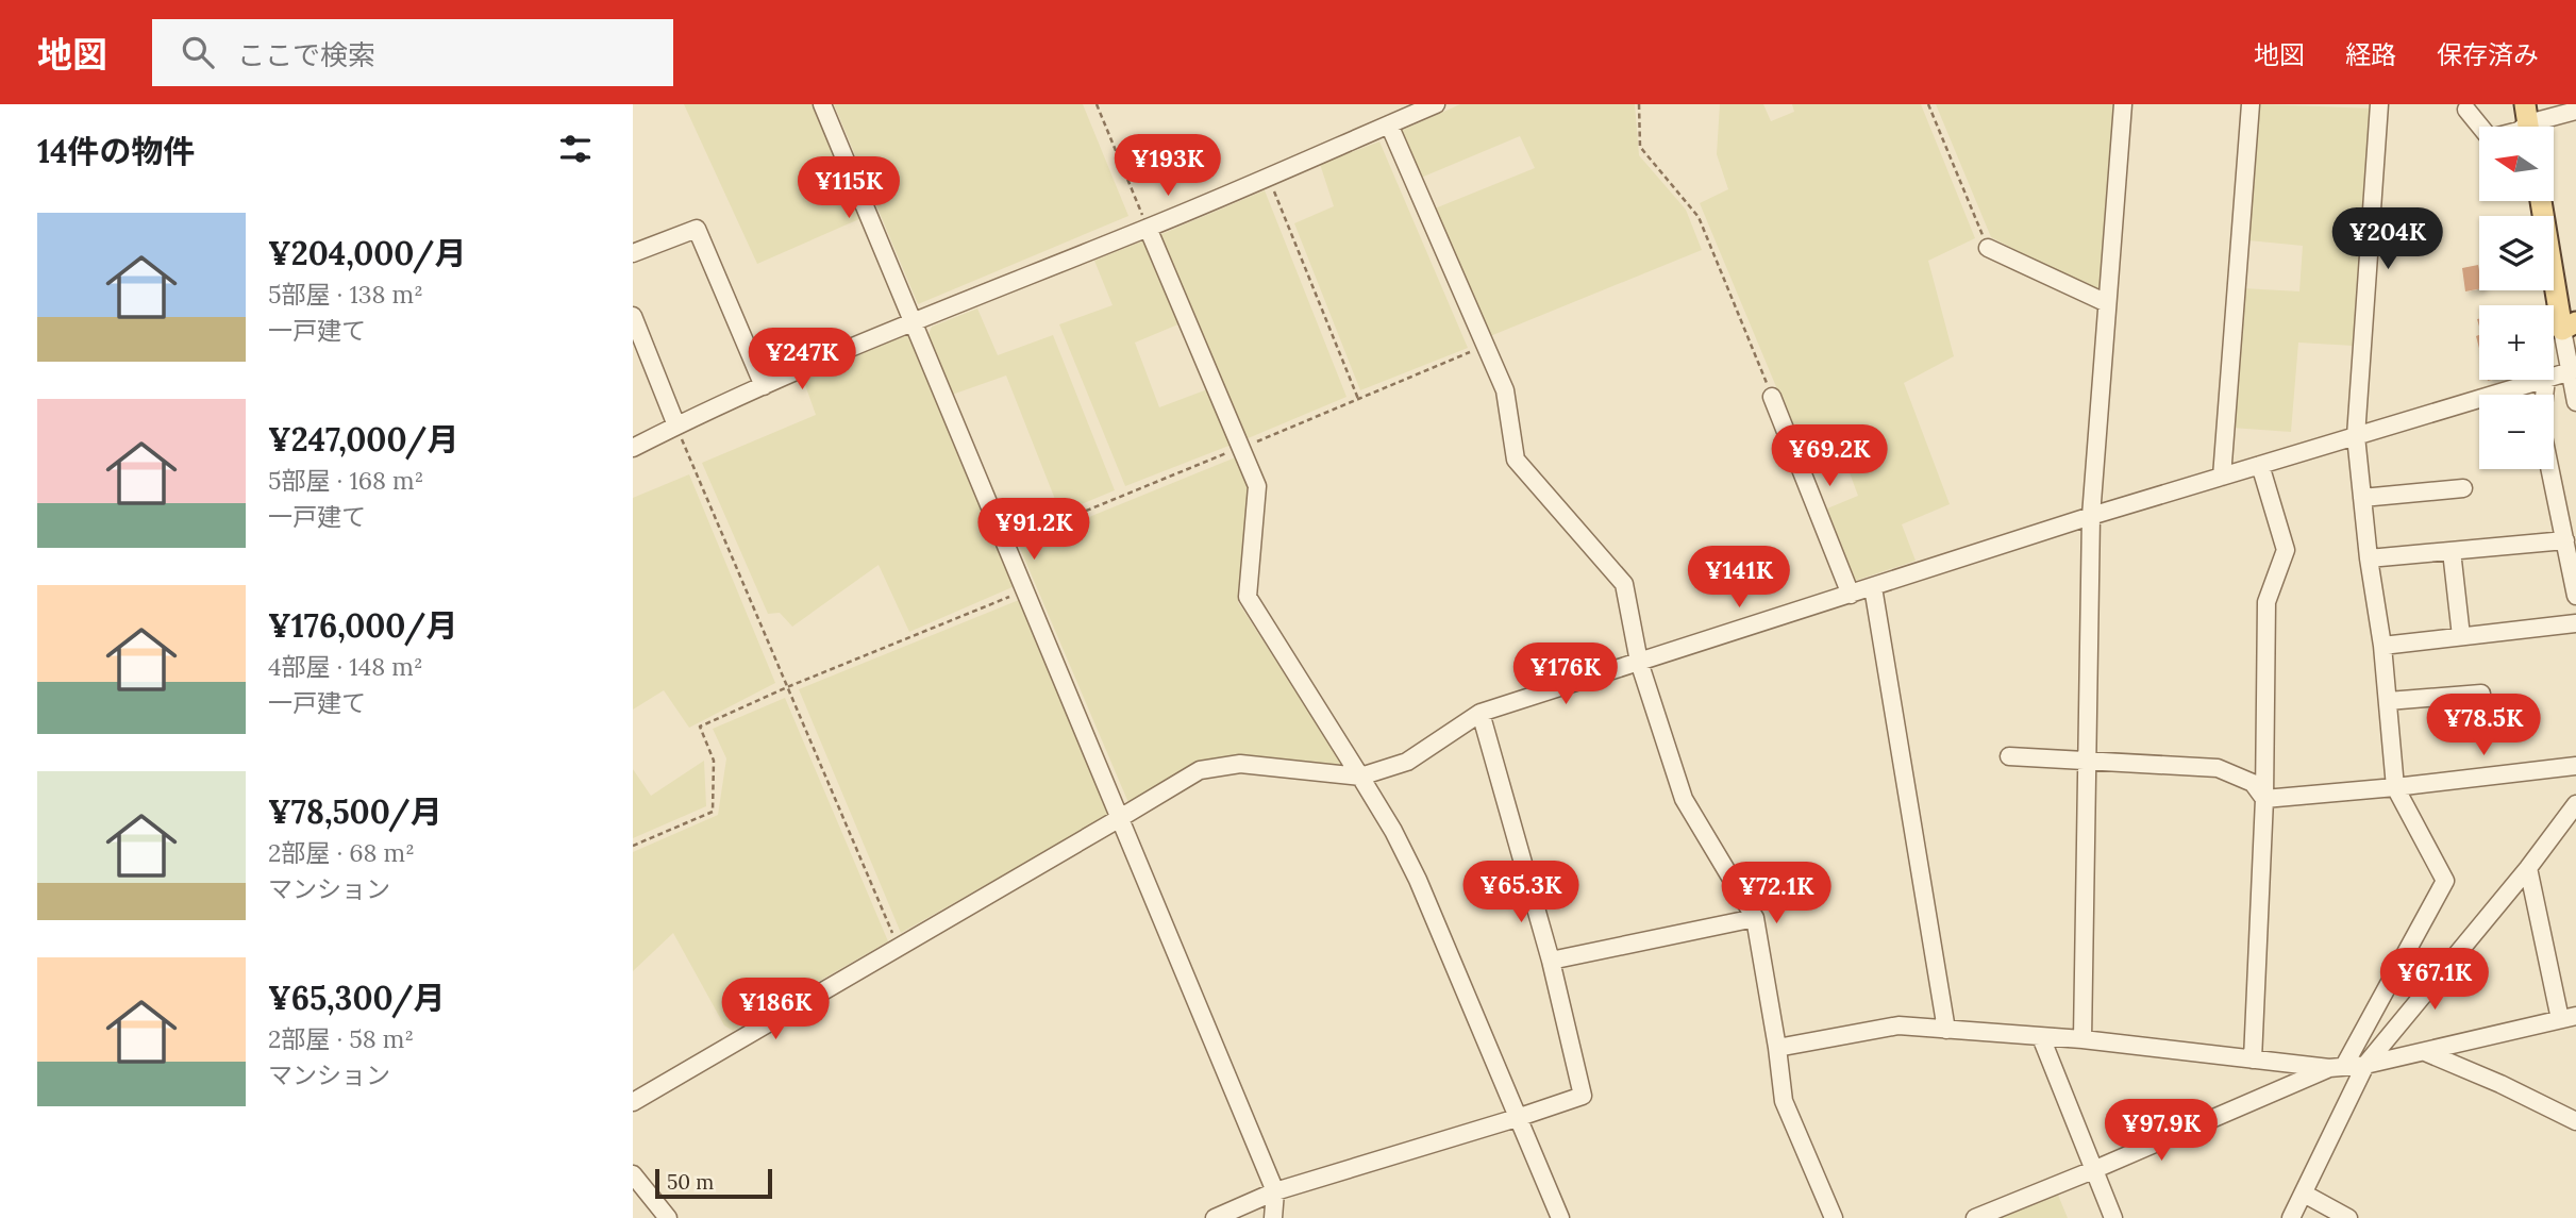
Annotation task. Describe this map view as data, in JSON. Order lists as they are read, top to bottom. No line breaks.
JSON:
{"scale_bar":"50 m","north":"left","page":{"header":"地図","search":"ここで検索","nav":["地図","経路","保存済み"],"heading":"14件の物件","map_buttons":["+","−"],"price":["¥193K","¥115K","¥204K","¥247K","¥69.2K","¥91.2K","¥141K","¥176K","¥78.5K","¥65.3K","¥72.1K","¥67.1K","¥186K","¥97.9K"],"list":[{"name":"¥204,000/月","note":"5部屋 · 138 m² · 一戸建て"},{"name":"¥247,000/月","note":"5部屋 · 168 m² · 一戸建て"},{"name":"¥176,000/月","note":"4部屋 · 148 m² · 一戸建て"},{"name":"¥78,500/月","note":"2部屋 · 68 m² · マンション"},{"name":"¥65,300/月","note":"2部屋 · 58 m² · マンション"}],"scale":"50 m"}}
